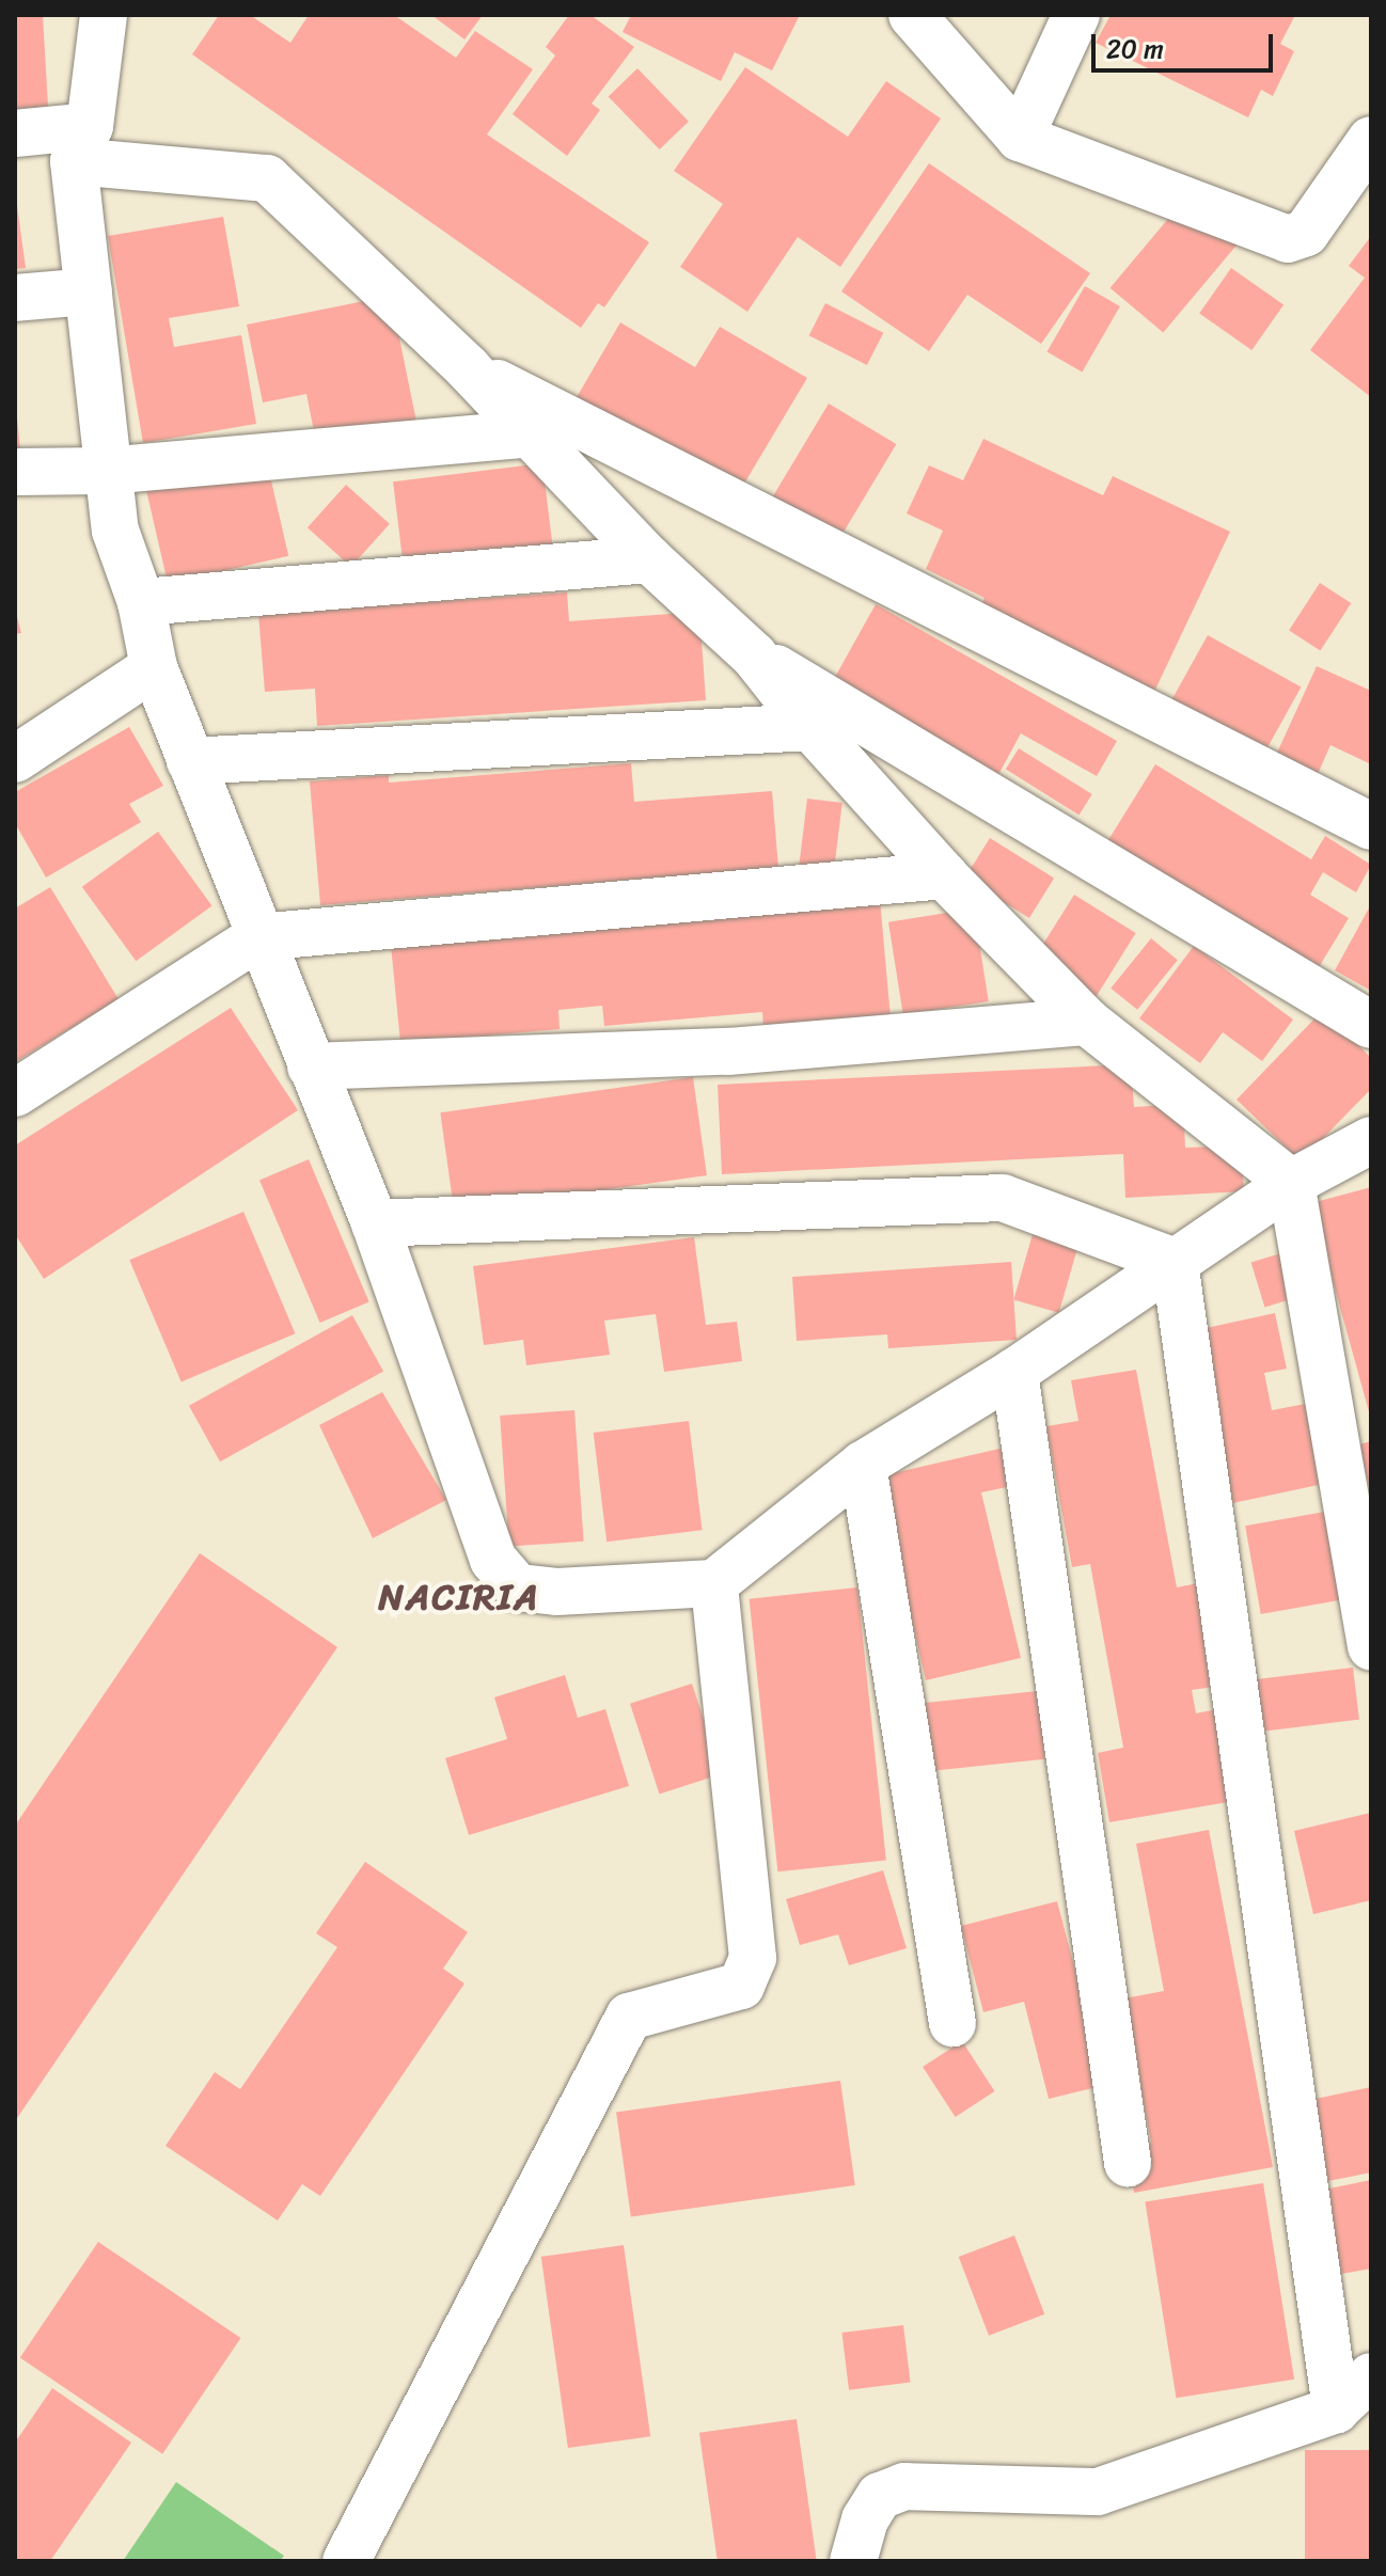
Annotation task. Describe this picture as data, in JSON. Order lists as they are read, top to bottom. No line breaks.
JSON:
{"districts":["NACIRIA"],"scale_bar":"20 m"}
